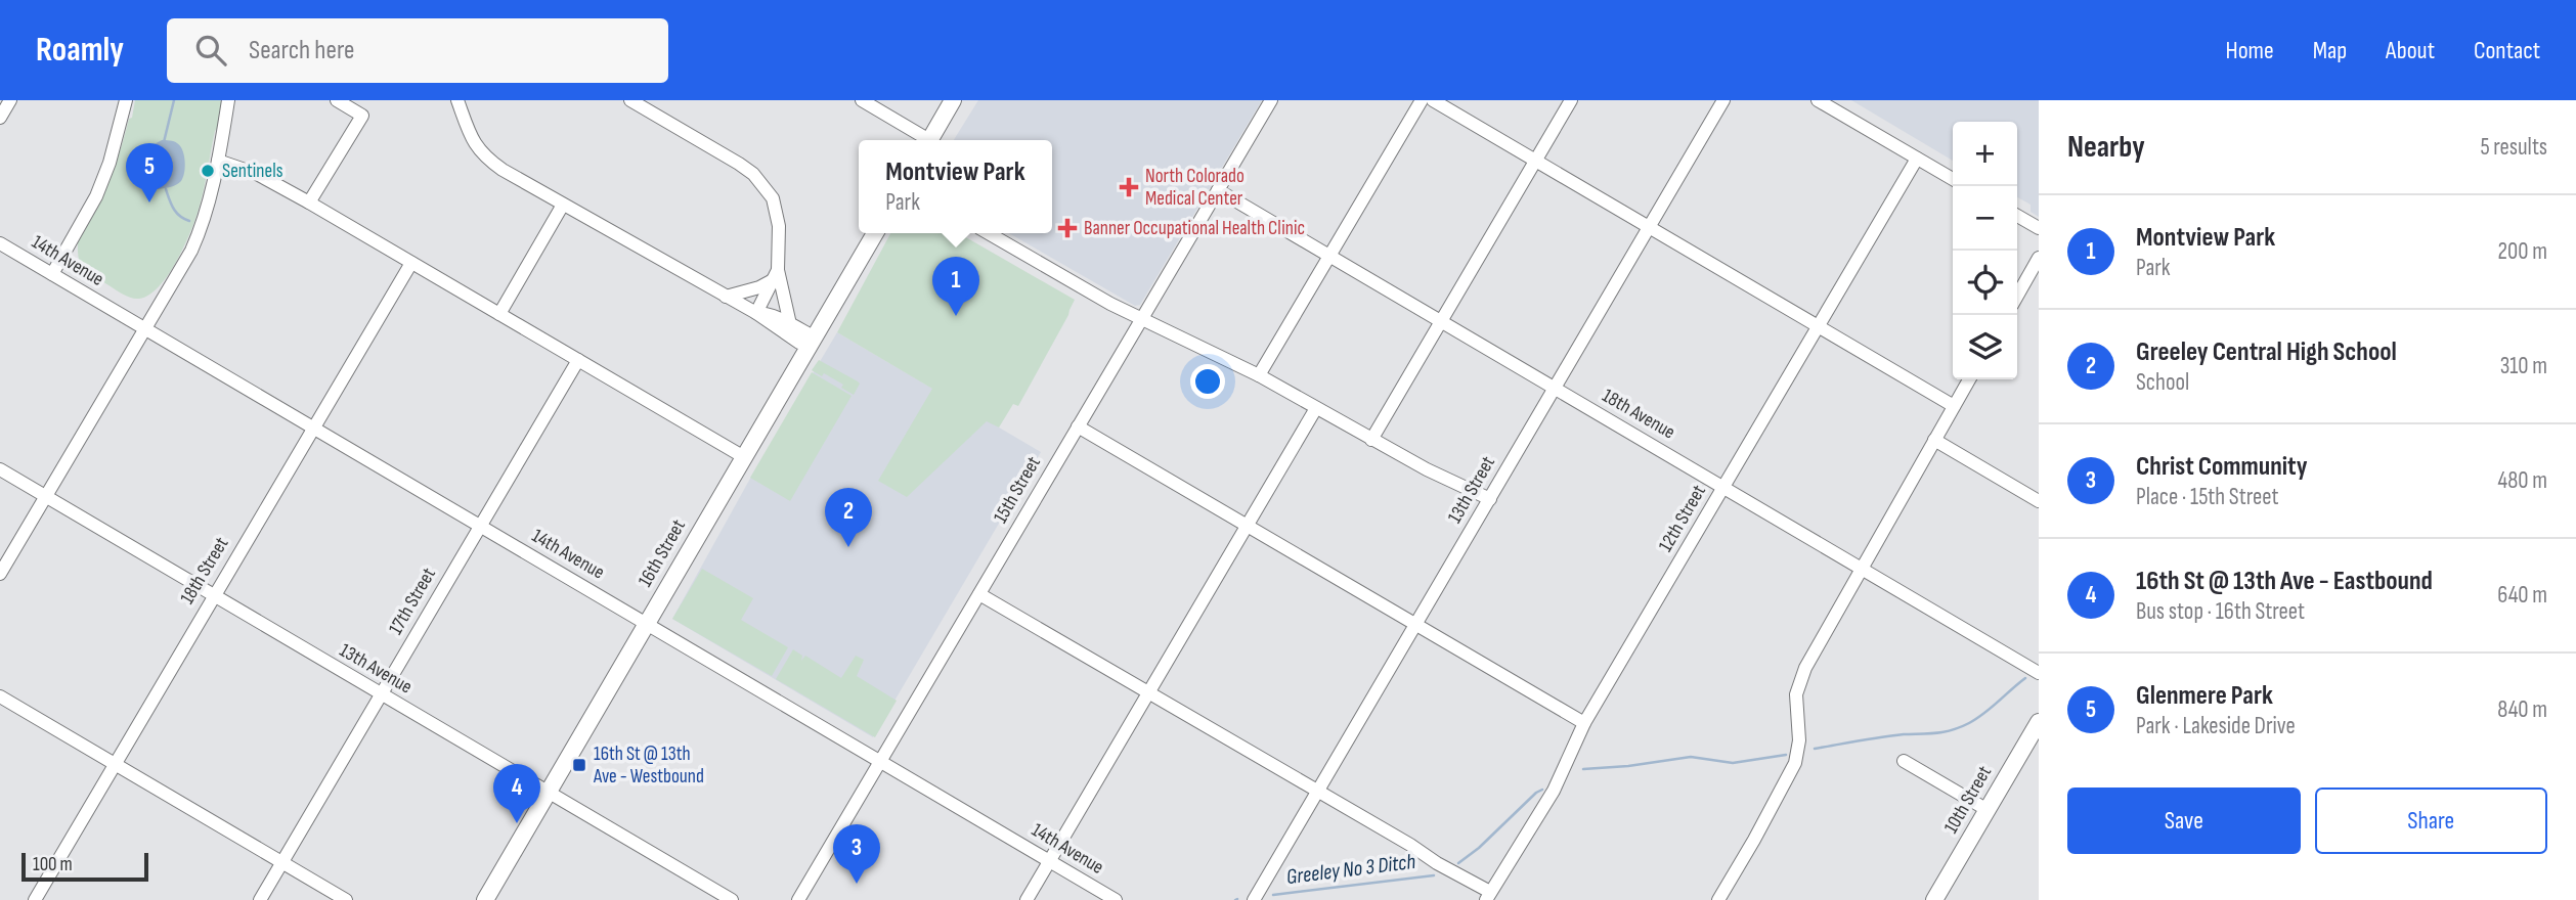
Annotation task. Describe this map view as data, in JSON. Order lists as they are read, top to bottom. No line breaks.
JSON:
{"streets":{"main road":["16th Street","10th Street"],"street":["14th Avenue","18th Avenue","15th Street","13th Street","12th Street","18th Street","17th Street","13th Avenue"]},"crossings":[["14th Avenue","15th Street"],["14th Avenue","16th Street"],["14th Avenue","18th Street"],["14th Avenue","17th Street"],["18th Avenue","15th Street"],["18th Avenue","13th Street"],["18th Avenue","12th Street"],["16th Street","13th Avenue"],["18th Street","13th Avenue"],["17th Street","13th Avenue"]],"water":["Greeley No 3 Ditch"],"places":{"other":["Sentinels"],"health":["North Colorado Medical Center","Banner Occupational Health Clinic"],"transit":["16th St @ 13th Ave - Westbound"]},"scale_bar":"100 m","page":{"header":"Roamly","search":"Search here","nav":["Home","Map","About","Contact"],"heading":["Nearby","5 results"],"map_buttons":["+","−"],"popup":["Montview Park","Park"],"pins":["5","1","2","4","3"],"list":[{"mark":"1","name":"Montview Park","note":"Park","value":"200 m"},{"mark":"2","name":"Greeley Central High School","note":"School","value":"310 m"},{"mark":"3","name":"Christ Community","note":"Place · 15th Street","value":"480 m"},{"mark":"4","name":"16th St @ 13th Ave - Eastbound","note":"Bus stop · 16th Street","value":"640 m"},{"mark":"5","name":"Glenmere Park","note":"Park · Lakeside Drive","value":"840 m"}],"buttons":["Save","Share"],"scale":"100 m"}}
